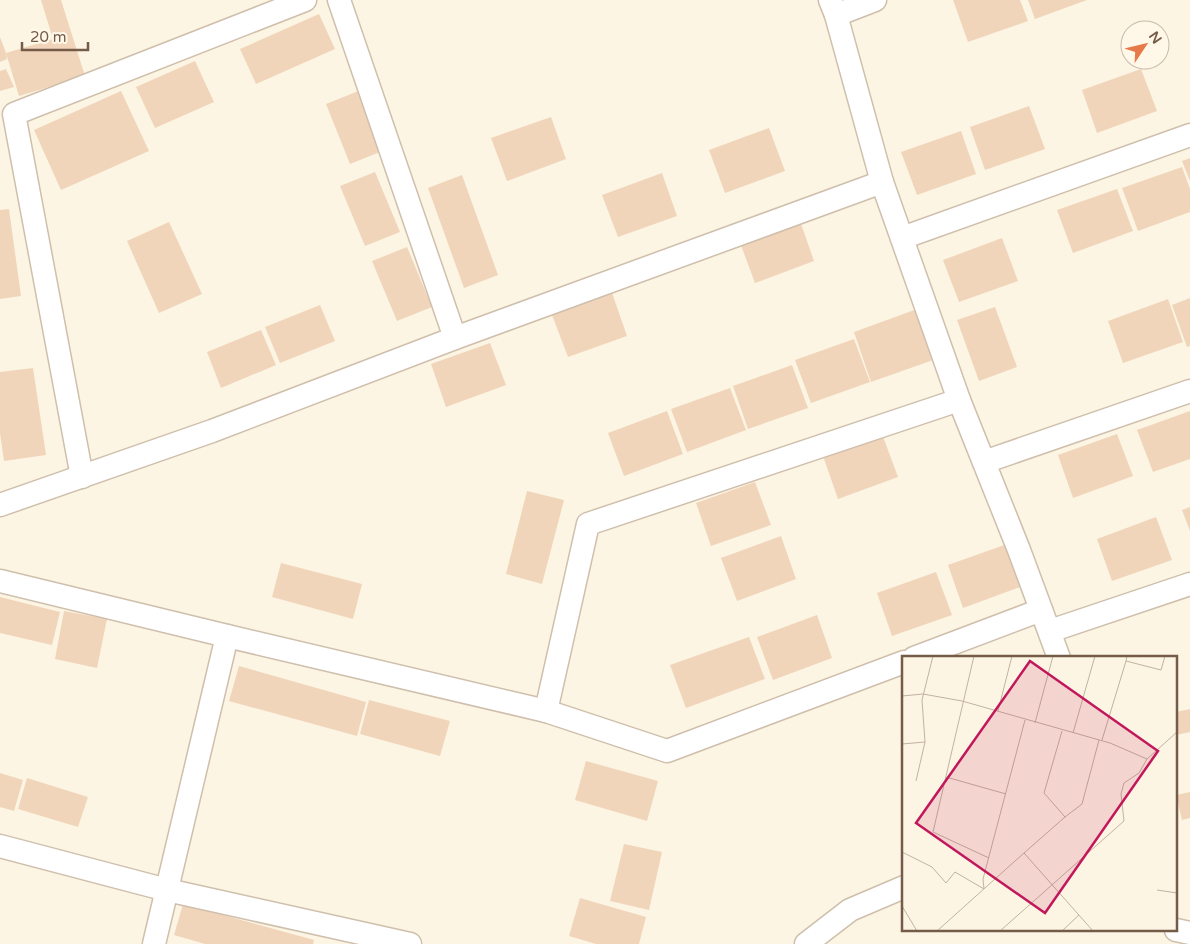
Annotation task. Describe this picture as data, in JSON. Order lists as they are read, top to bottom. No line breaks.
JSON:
{"scale_bar":"20 m","north":"top right"}
